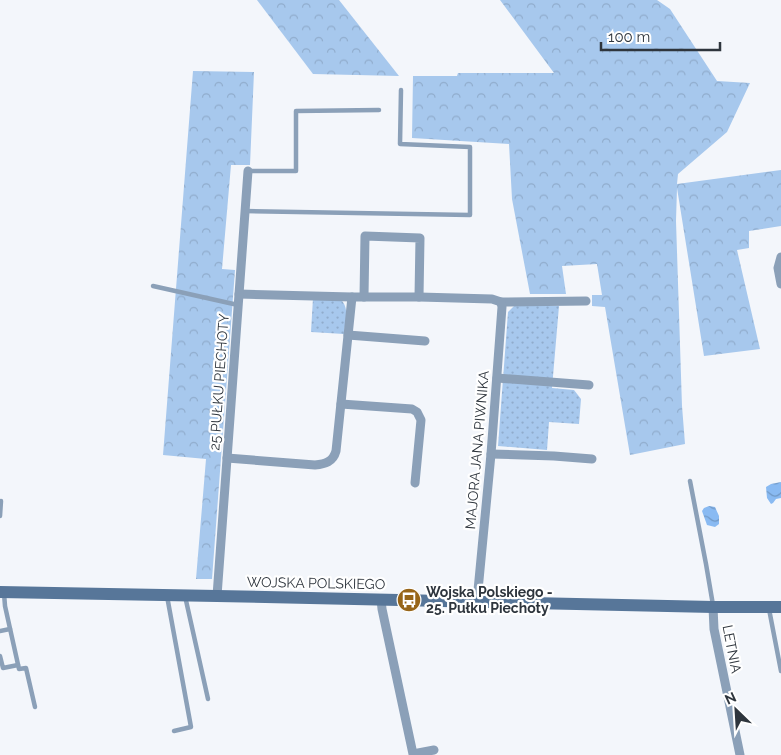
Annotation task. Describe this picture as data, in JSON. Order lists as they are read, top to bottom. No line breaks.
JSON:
{"streets":{"main road":["WOJSKA POLSKIEGO"],"street":["25 PUŁKU PIECHOTY","MAJORA JANA PIWNIKA","LETNIA"]},"crossings":[["25 PUŁKU PIECHOTY","WOJSKA POLSKIEGO"],["MAJORA JANA PIWNIKA","WOJSKA POLSKIEGO"],["WOJSKA POLSKIEGO","LETNIA"]],"places":{"bus stop":["Wojska Polskiego - 25. Pułku Piechoty"]},"scale_bar":"100 m","north":"top left"}
